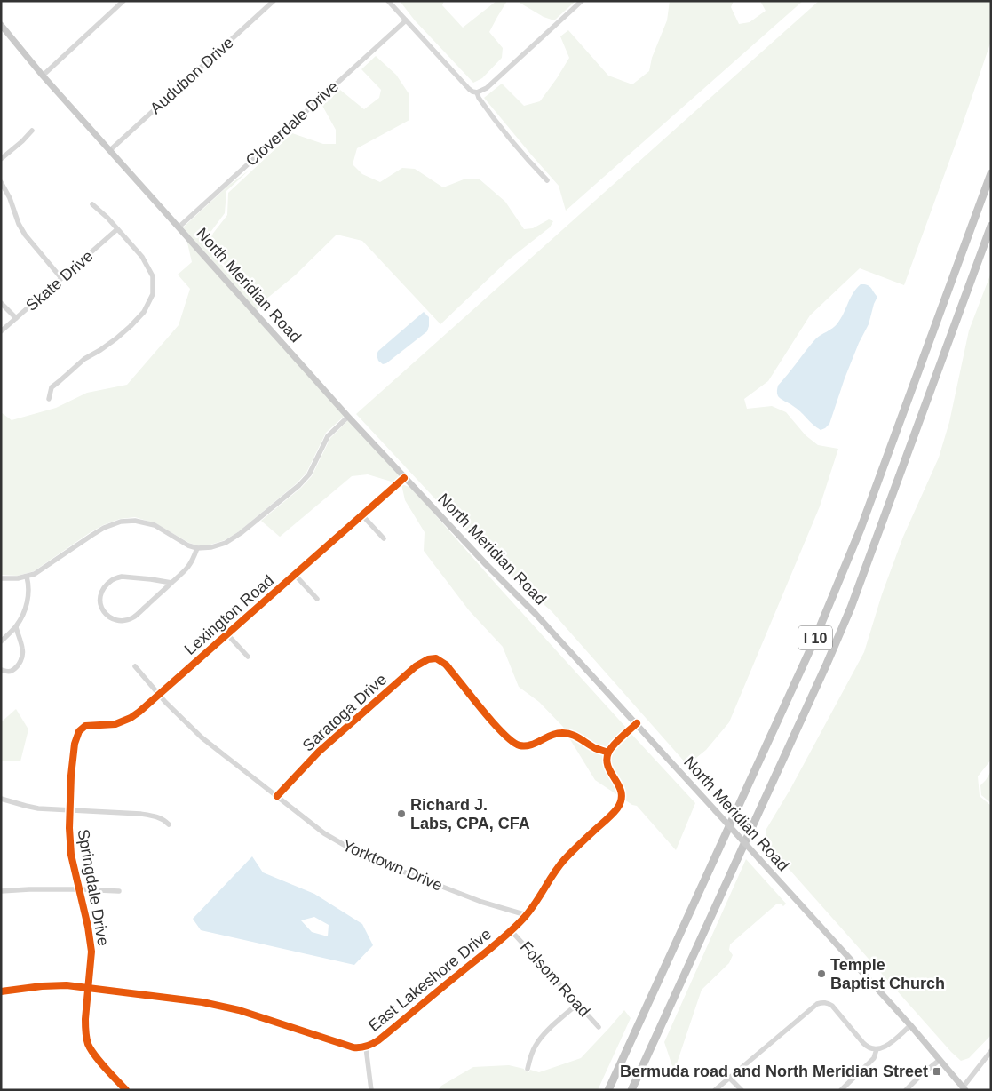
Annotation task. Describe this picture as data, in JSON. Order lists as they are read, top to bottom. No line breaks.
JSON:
{"streets":{"highway":["I 10"],"main road":["North Meridian Road"],"street":["Audubon Drive","Cloverdale Drive","Skate Drive","Lexington Road","Saratoga Drive","Yorktown Drive","Springdale Drive","Folsom Road","East Lakeshore Drive"]},"crossings":[["Audubon Drive","North Meridian Road"],["Cloverdale Drive","North Meridian Road"],["North Meridian Road","Lexington Road"],["Lexington Road","Yorktown Drive"],["Lexington Road","Springdale Drive"],["Saratoga Drive","Yorktown Drive"],["Saratoga Drive","East Lakeshore Drive"],["Yorktown Drive","East Lakeshore Drive"],["Springdale Drive","East Lakeshore Drive"],["Folsom Road","East Lakeshore Drive"]],"places":{"other":["Richard J. Labs, CPA, CFA","Temple Baptist Church"],"transit":["Bermuda road and North Meridian Street"]}}
